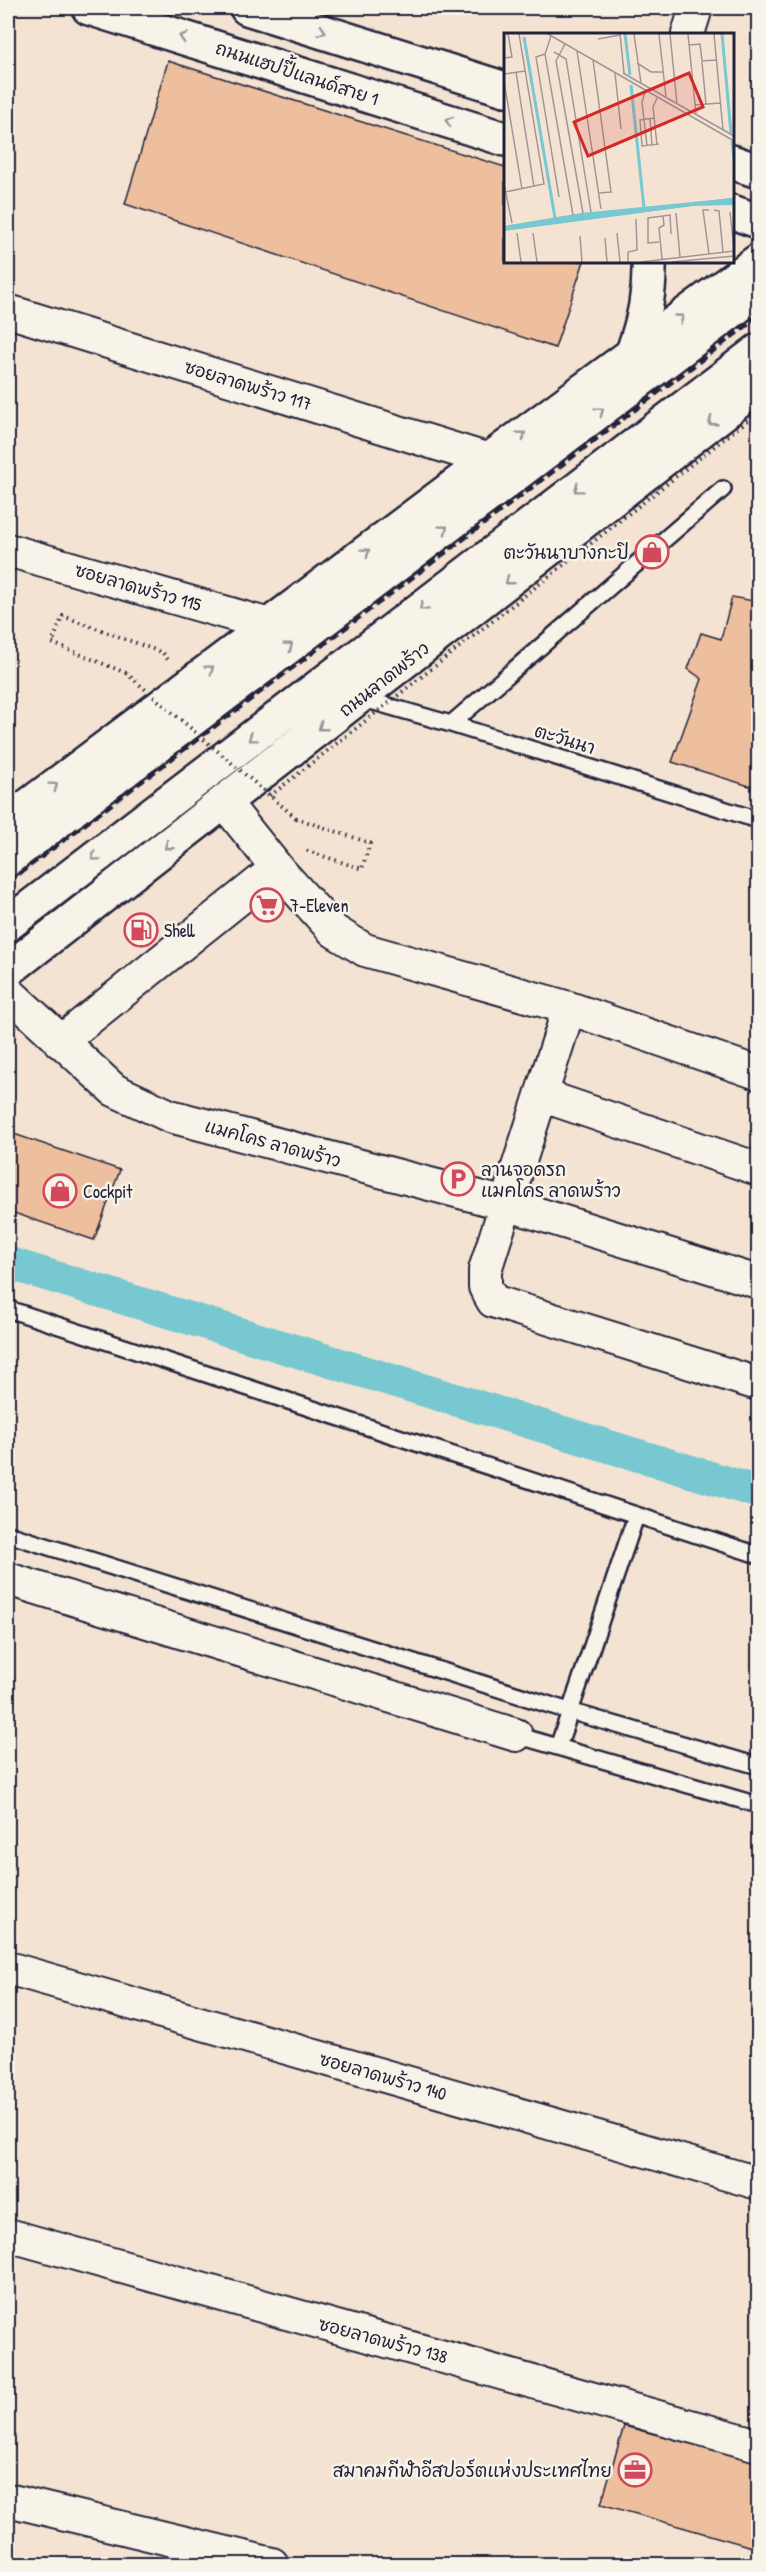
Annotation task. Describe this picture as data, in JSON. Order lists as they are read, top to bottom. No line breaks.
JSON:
{"streets":{"main road":["ถนนแฮปปี้แลนด์สาย 1","ถนนลาดพร้าว"],"street":["ซอยลาดพร้าว 117","ซอยลาดพร้าว 115","แมคโคร ลาดพร้าว","ซอยลาดพร้าว 140","ซอยลาดพร้าว 138"],"lane":["ตะวันนา"]},"crossings":[["ถนนลาดพร้าว","ตะวันนา"]],"places":{"shop":["ตะวันนาบางกะปิ","Cockpit"],"supermarket":["7-Eleven"],"fuel station":["Shell"],"parking":["ลานจอดรถ แมคโคร ลาดพร้าว"],"office":["สมาคมกีฬาอีสปอร์ตแห่งประเทศไทย"]}}
